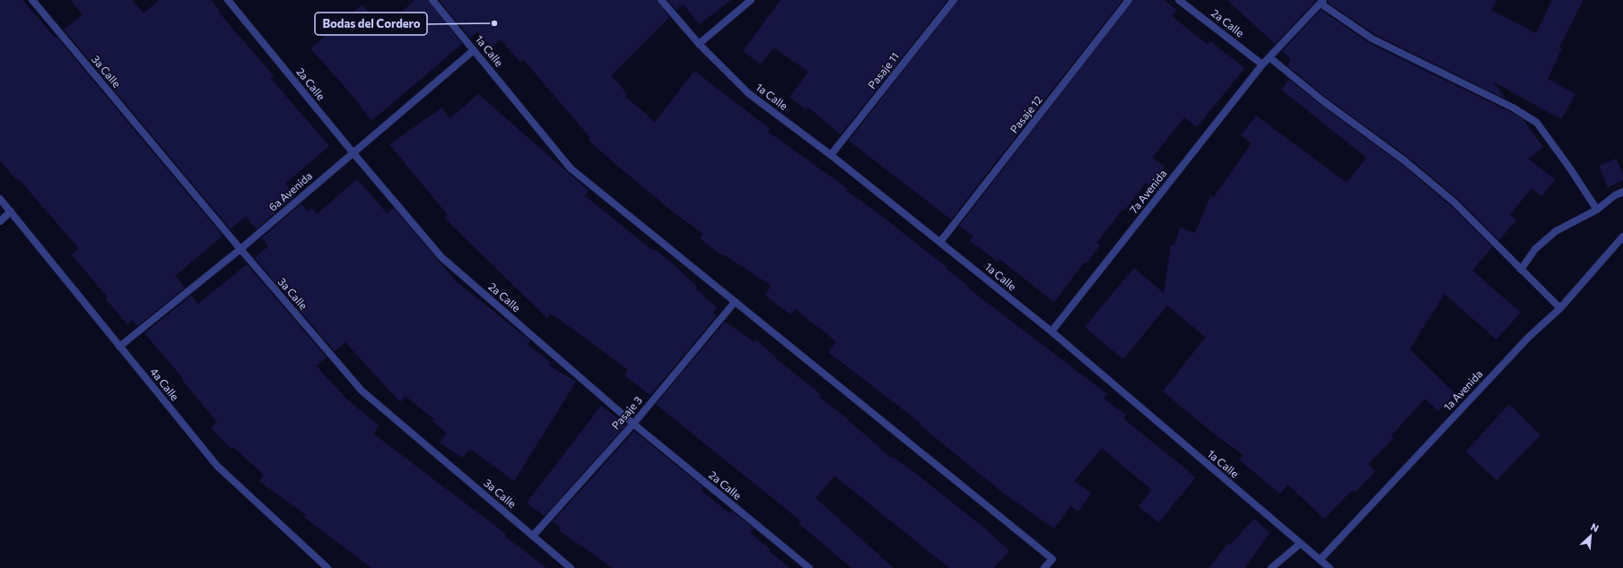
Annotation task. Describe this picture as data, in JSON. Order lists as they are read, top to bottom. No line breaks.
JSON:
{"streets":{"street":["2a Calle","1a Calle","Pasaje 11","3a Calle","Pasaje 12","6a Avenida","7a Avenida","4a Calle","1a Avenida","Pasaje 3"]},"crossings":[["2a Calle","6a Avenida"],["2a Calle","7a Avenida"],["2a Calle","Pasaje 3"],["1a Calle","Pasaje 11"],["1a Calle","Pasaje 12"],["1a Calle","6a Avenida"],["1a Calle","7a Avenida"],["1a Calle","1a Avenida"],["1a Calle","Pasaje 3"],["3a Calle","6a Avenida"],["3a Calle","Pasaje 3"],["6a Avenida","4a Calle"]],"places":["Bodas del Cordero"],"north":"top right"}
